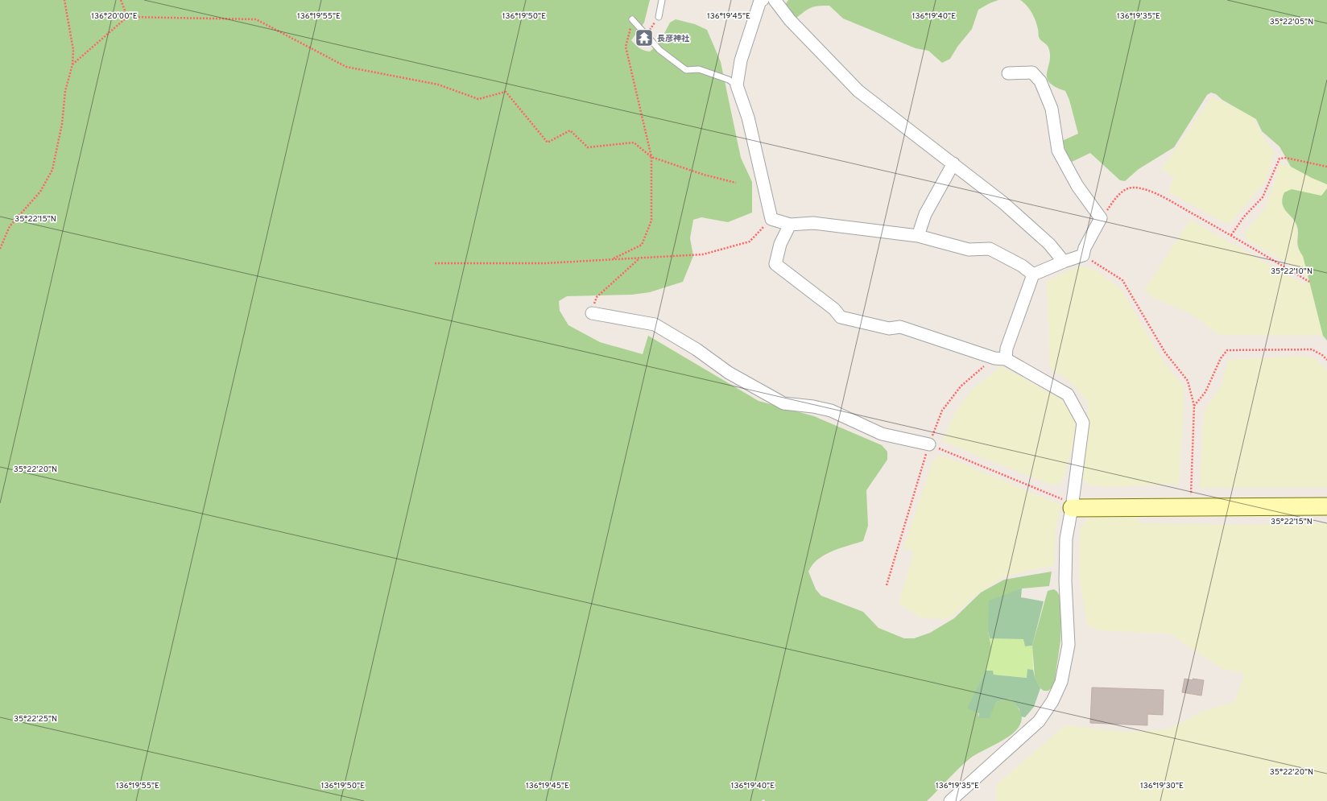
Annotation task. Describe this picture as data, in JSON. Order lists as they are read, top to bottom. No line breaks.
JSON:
{"places":{"temple":["長彦神社"]},"coordinates":["136°20'00\"E","136°19'55\"E","136°19'50\"E","136°19'45\"E","136°19'40\"E","136°19'35\"E","35°22'05\"N","35°22'15\"N","35°22'10\"N","35°22'20\"N","35°22'25\"N","136°19'30\"E"]}
